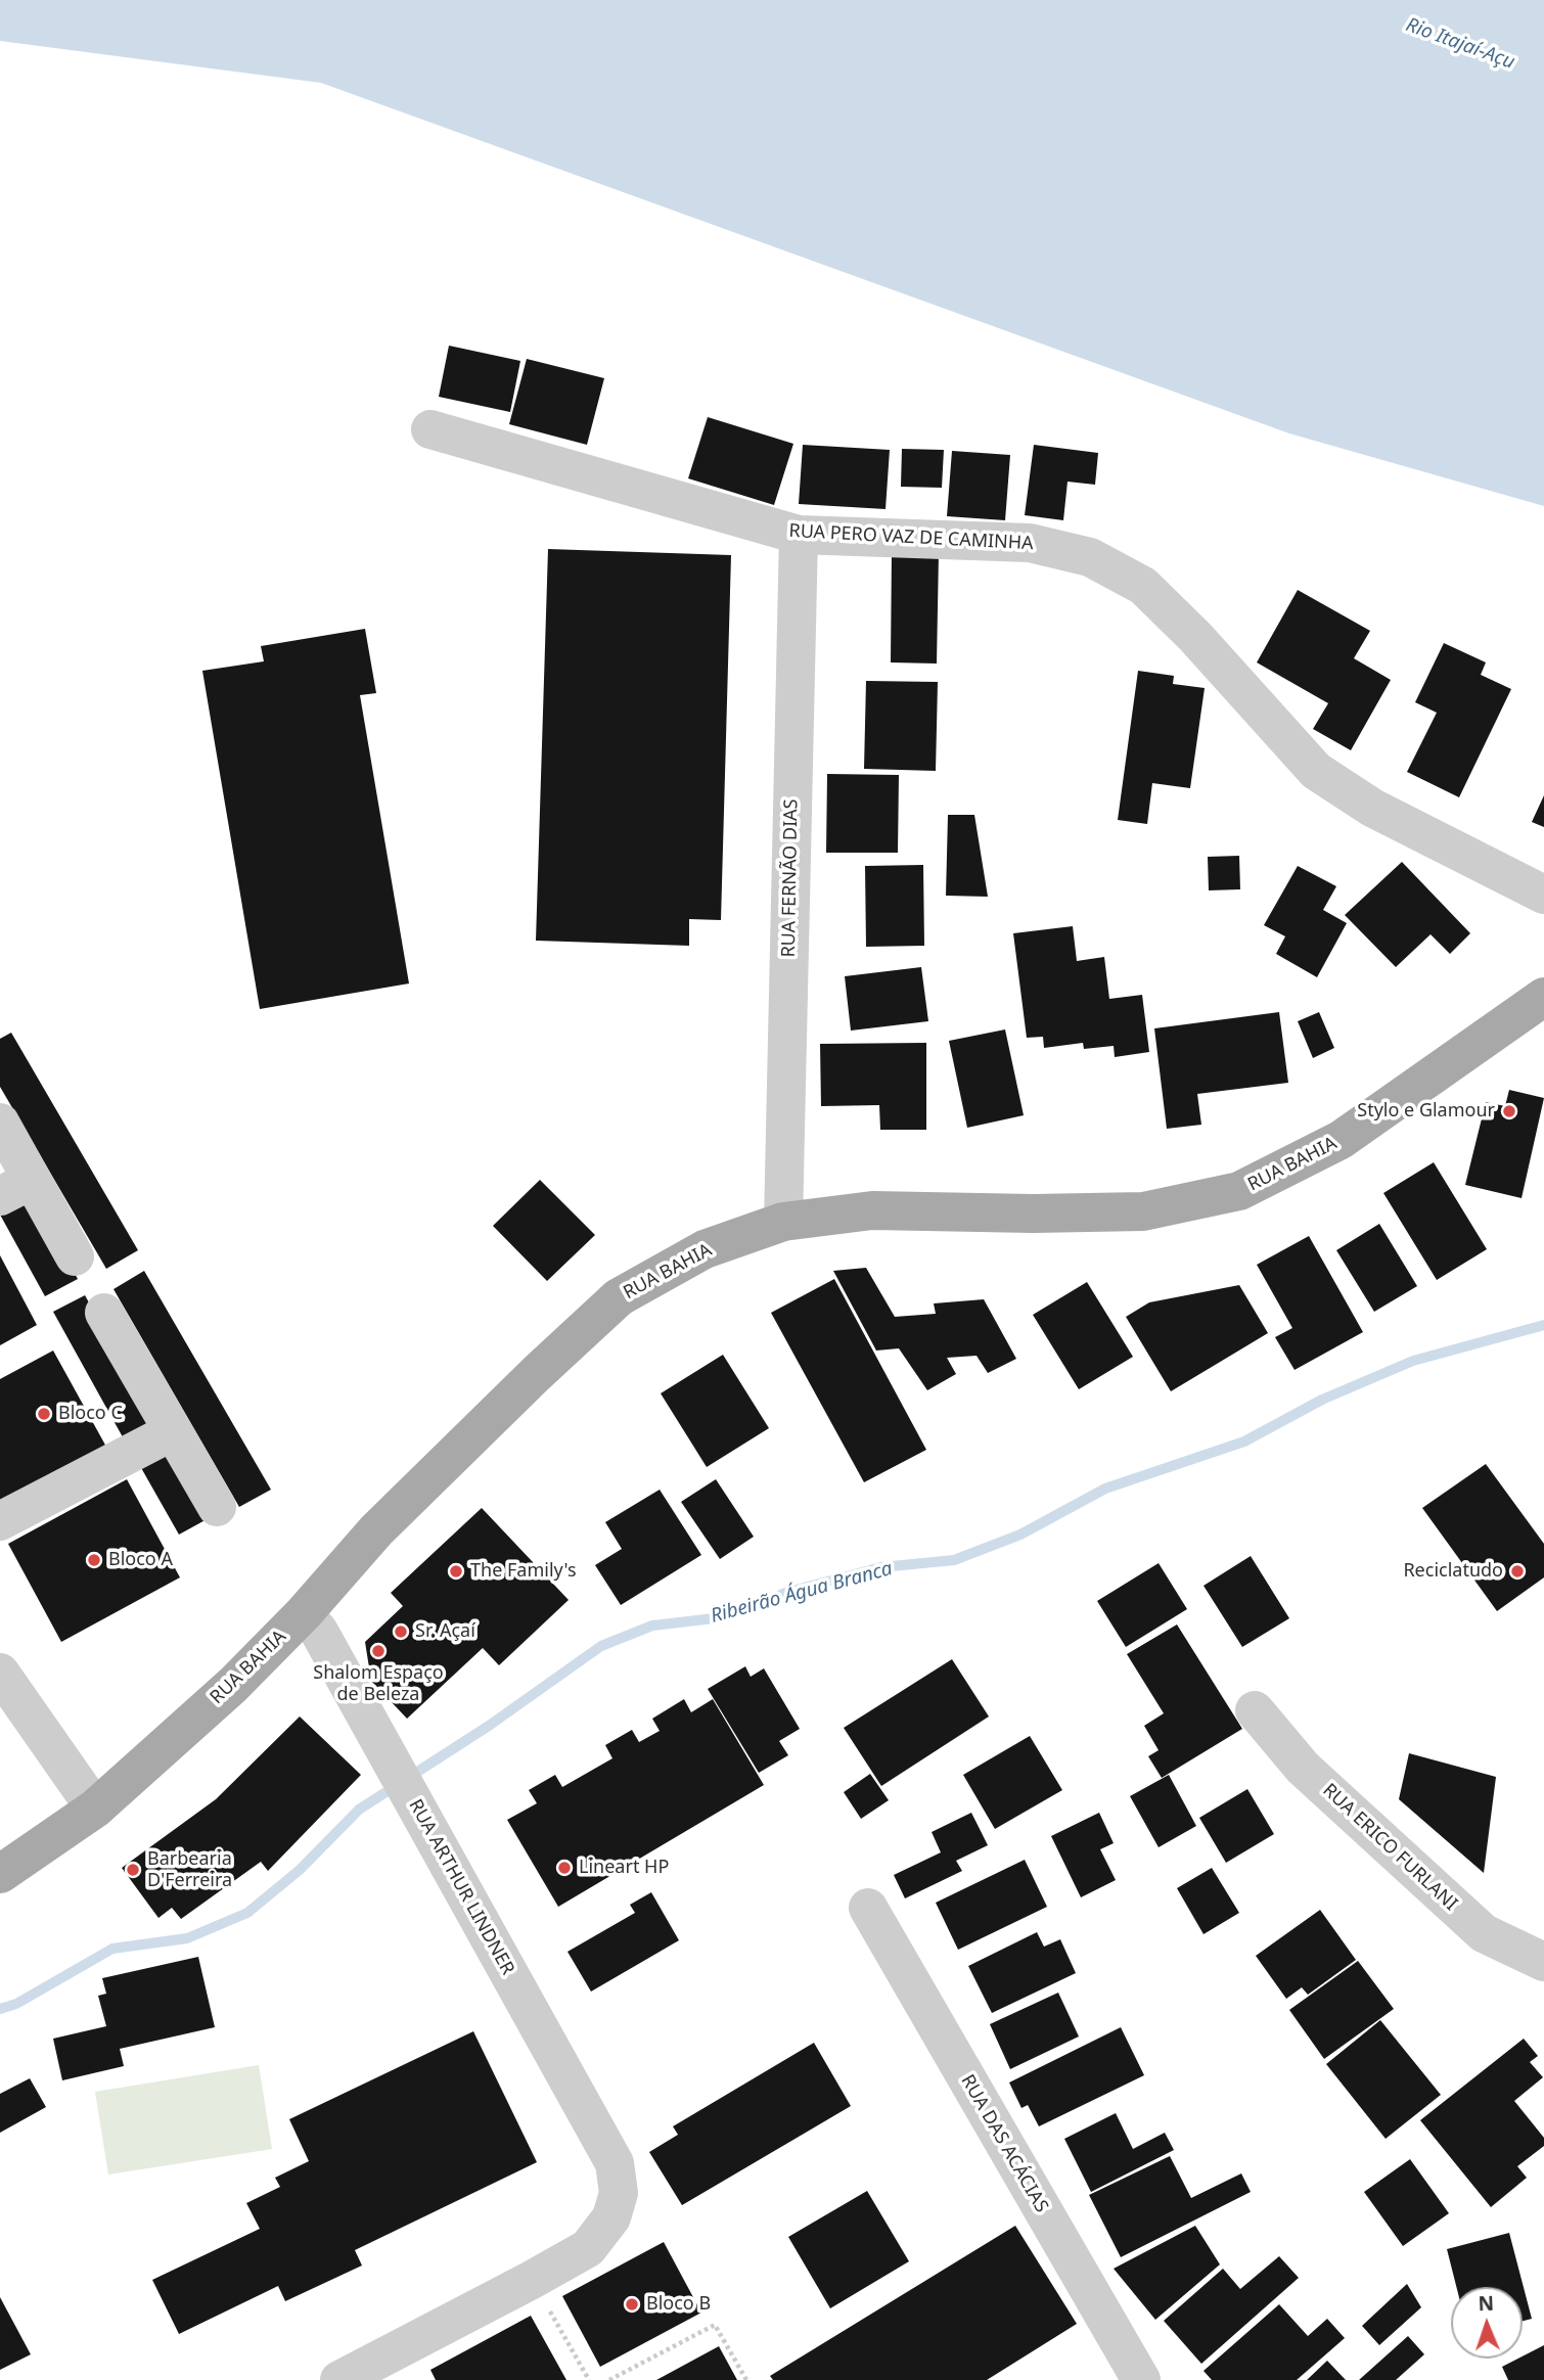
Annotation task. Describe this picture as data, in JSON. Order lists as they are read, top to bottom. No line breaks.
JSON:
{"streets":{"main road":["RUA BAHIA"],"street":["RUA PERO VAZ DE CAMINHA","RUA FERNÃO DIAS","RUA ERICO FURLANI","RUA ARTHUR LINDNER","RUA DAS ACÁCIAS"]},"crossings":[["RUA PERO VAZ DE CAMINHA","RUA FERNÃO DIAS"],["RUA FERNÃO DIAS","RUA BAHIA"],["RUA BAHIA","RUA ARTHUR LINDNER"]],"water":["Rio Itajaí-Açu","Ribeirão Água Branca"],"places":["Stylo e Glamour","Bloco C","Bloco A","The Family's","Reciclatudo","Sr. Açaí","Shalom Espaço de Beleza","Lineart HP","Barbearia D'Ferreira","Bloco B"],"north":"top"}
